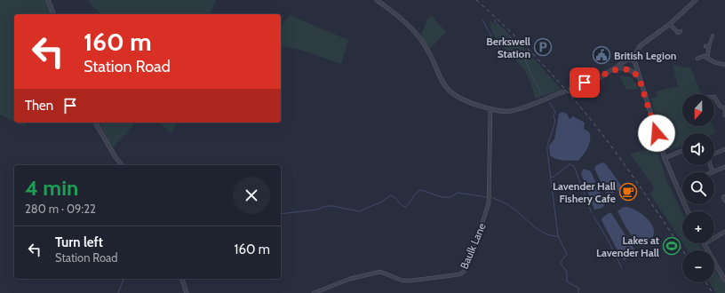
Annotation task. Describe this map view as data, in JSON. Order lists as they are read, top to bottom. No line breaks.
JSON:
{"streets":{"street":["Baulk Lane"]},"places":{"parking":["Berkswell Station"],"public building":["British Legion"],"cafe":["Lavender Hall Fishery Cafe"],"sports":["Lakes at Lavender Hall"]},"north":"bottom","page":{"turn":["160 m","Station Road"],"then":"Then","map_buttons":["+","−"],"heading":["4 min","280 m · 09:22"],"list":[{"name":"Turn left","note":"Station Road","value":"160 m"}]}}
